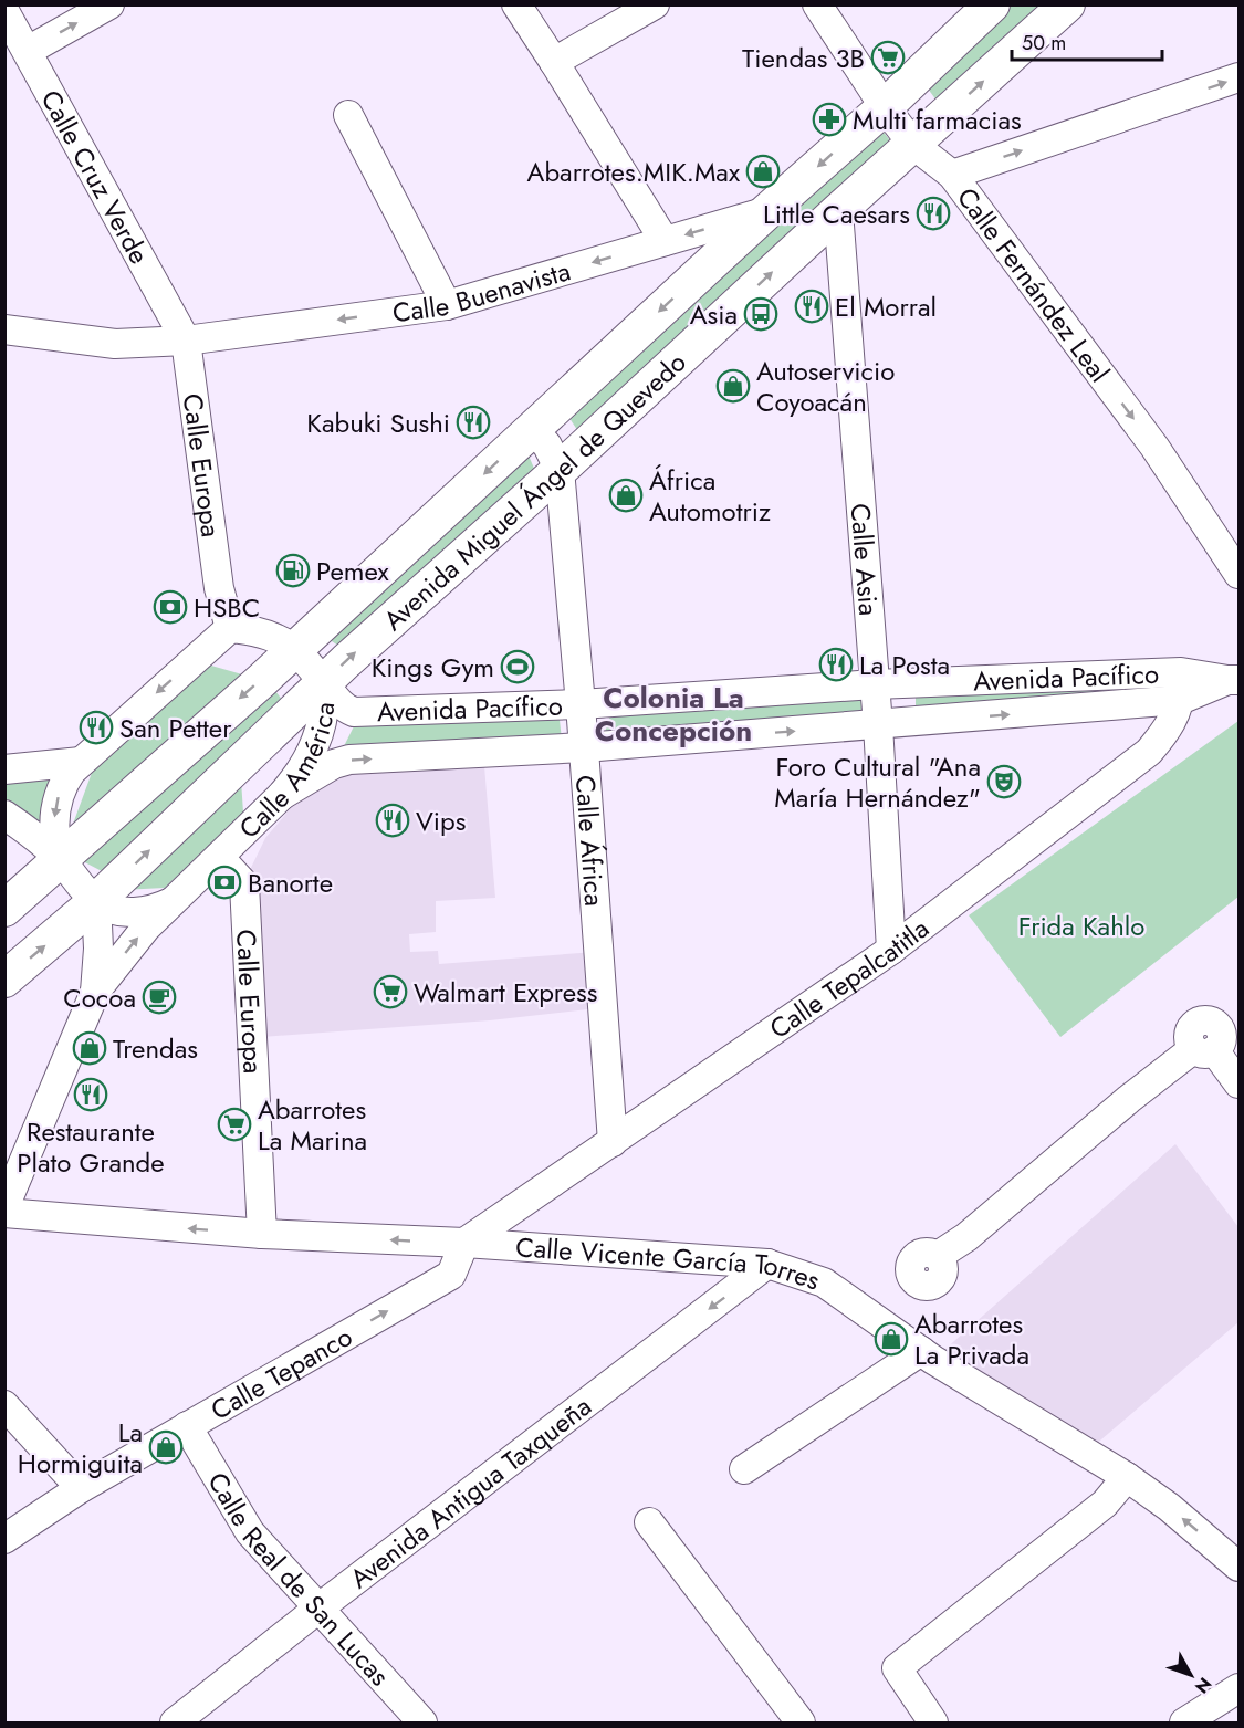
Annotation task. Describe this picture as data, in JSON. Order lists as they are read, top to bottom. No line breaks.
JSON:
{"streets":{"main road":["Avenida Miguel Ángel de Quevedo"],"street":["Calle Cruz Verde","Calle Fernández Leal","Calle Buenavista","Calle Europa","Calle Asia","Avenida Pacífico","Calle América","Calle África","Calle Tepalcatitla","Calle Vicente García Torres","Calle Tepanco","Avenida Antigua Taxqueña","Calle Real de San Lucas"]},"crossings":[["Calle Cruz Verde","Calle Buenavista"],["Calle Cruz Verde","Calle Europa"],["Calle Fernández Leal","Avenida Miguel Ángel de Quevedo"],["Calle Buenavista","Calle Europa"],["Calle Buenavista","Avenida Miguel Ángel de Quevedo"],["Calle Europa","Calle América"],["Calle Europa","Calle Vicente García Torres"],["Avenida Miguel Ángel de Quevedo","Calle Asia"],["Avenida Miguel Ángel de Quevedo","Avenida Pacífico"],["Avenida Miguel Ángel de Quevedo","Calle América"],["Avenida Miguel Ángel de Quevedo","Calle África"],["Calle Asia","Avenida Pacífico"],["Calle Asia","Calle Tepalcatitla"],["Avenida Pacífico","Calle América"],["Avenida Pacífico","Calle África"],["Avenida Pacífico","Calle Tepalcatitla"],["Calle África","Calle Tepalcatitla"],["Calle Tepalcatitla","Calle Vicente García Torres"],["Calle Tepalcatitla","Calle Tepanco"],["Calle Vicente García Torres","Calle Tepanco"],["Calle Vicente García Torres","Avenida Antigua Taxqueña"],["Calle Tepanco","Calle Real de San Lucas"],["Avenida Antigua Taxqueña","Calle Real de San Lucas"]],"one_way":["Calle Fernández Leal","Calle Buenavista","Calle Vicente García Torres","Calle Tepanco","Avenida Antigua Taxqueña"],"districts":["Colonia La Concepción"],"parks":["Frida Kahlo"],"places":{"supermarket":["Tiendas 3B","Walmart Express","Abarrotes La Marina"],"pharmacy":["Multi farmacias"],"shop":["Abarrotes.MIK.Max","Autoservicio Coyoacán","África Automotriz","Trendas","Abarrotes La Privada","La Hormiguita"],"restaurant":["Little Caesars","El Morral","Kabuki Sushi","La Posta","San Petter","Vips","Restaurante Plato Grande"],"bus stop":["Asia"],"fuel station":["Pemex"],"bank":["HSBC","Banorte"],"sports":["Kings Gym"],"theatre":["Foro Cultural \"Ana María Hernández\""],"cafe":["Cocoa"]},"scale_bar":"50 m","north":"bottom right"}
